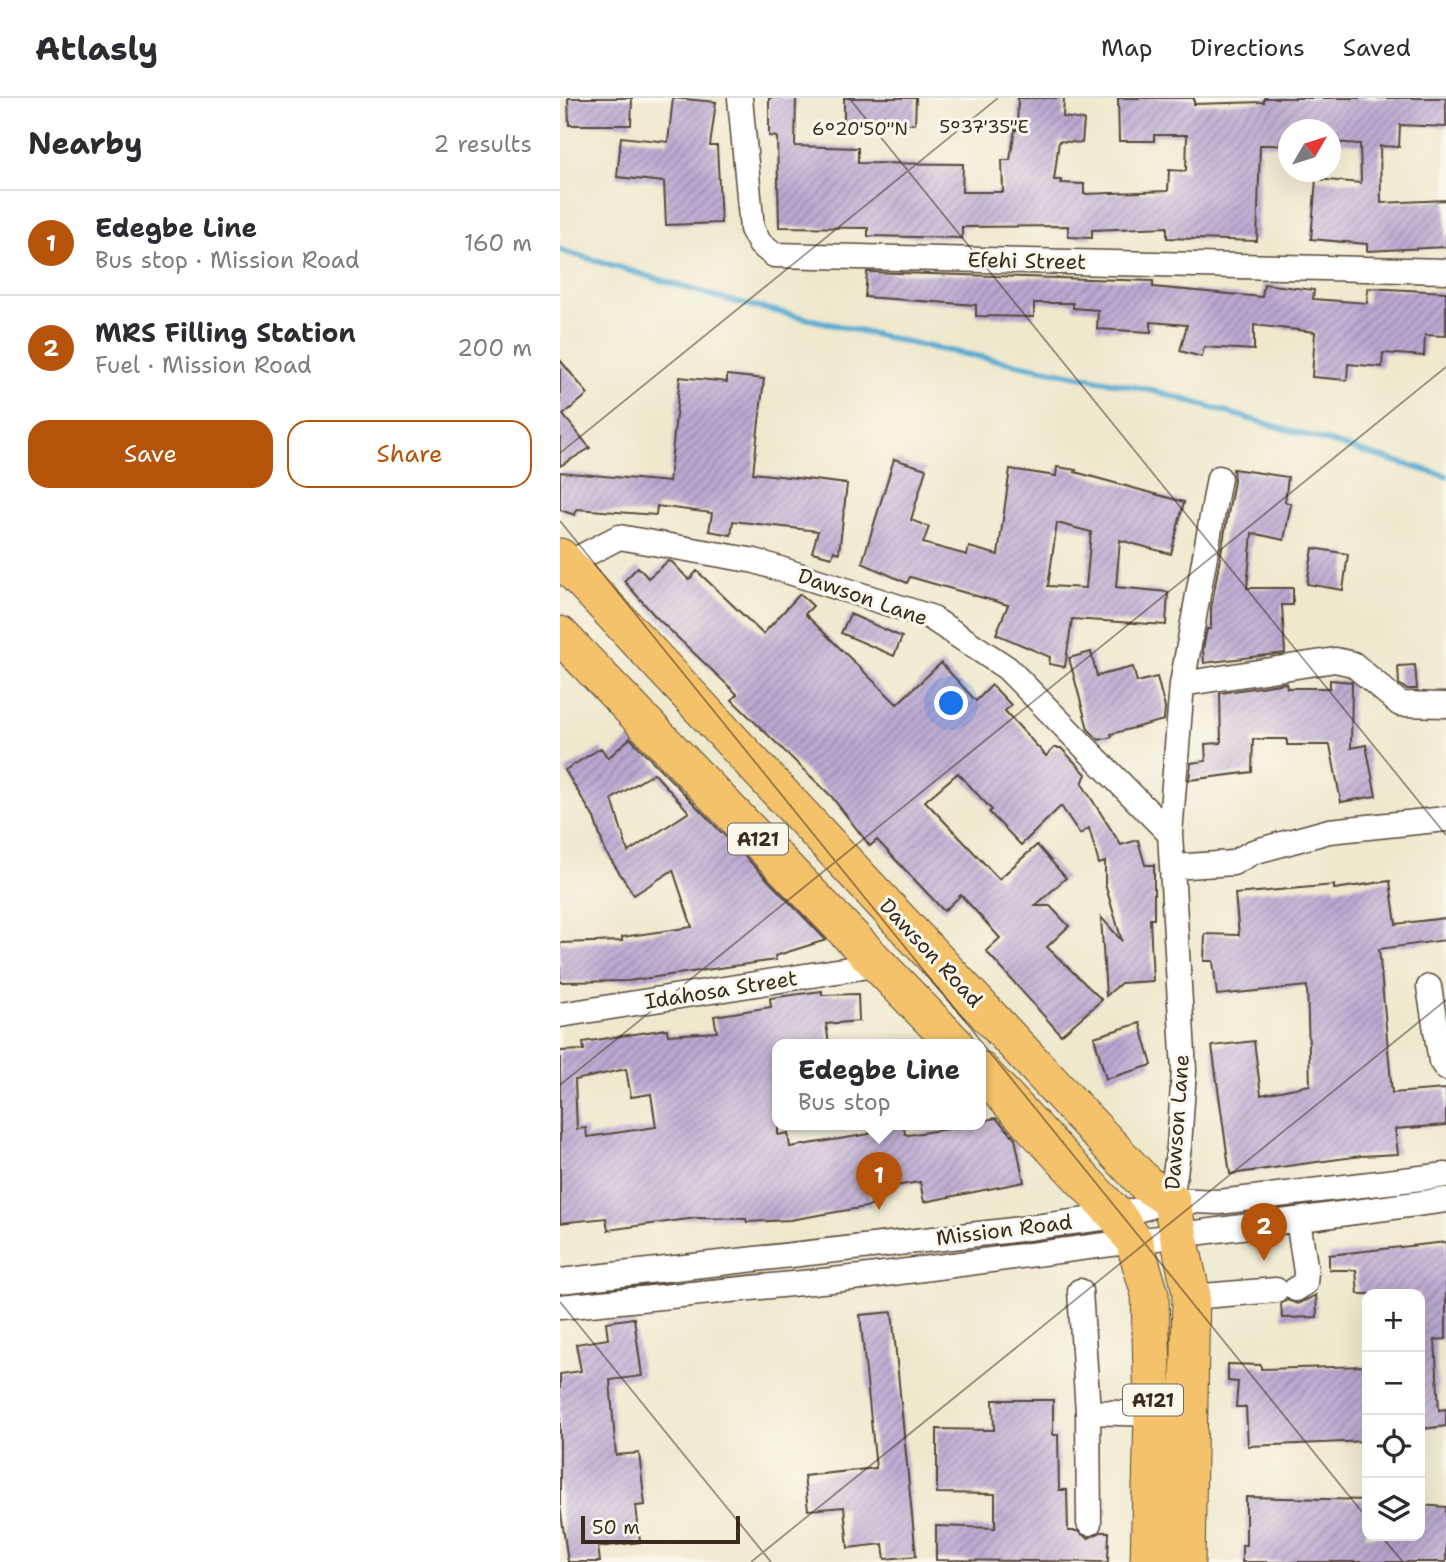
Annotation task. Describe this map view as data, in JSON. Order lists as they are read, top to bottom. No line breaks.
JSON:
{"streets":{"highway":["A121","Dawson Road"],"street":["Efehi Street","Dawson Lane","Idahosa Street","Mission Road"]},"crossings":[["Dawson Lane","A121"],["Dawson Lane","Dawson Road"],["Dawson Lane","Mission Road"],["A121","Dawson Road"],["A121","Idahosa Street"],["A121","Mission Road"],["Dawson Road","Mission Road"]],"scale_bar":"50 m","north":"top right","page":{"header":"Atlasly","nav":["Map","Directions","Saved"],"heading":["Nearby","2 results"],"list":[{"mark":"1","name":"Edegbe Line","note":"Bus stop · Mission Road","value":"160 m"},{"mark":"2","name":"MRS Filling Station","note":"Fuel · Mission Road","value":"200 m"}],"buttons":["Save","Share"],"popup":["Edegbe Line","Bus stop"],"pins":["1","2"],"map_buttons":["+","−"],"scale":"50 m"},"coordinates":["5°37'35\"E","6°20'50\"N"]}
